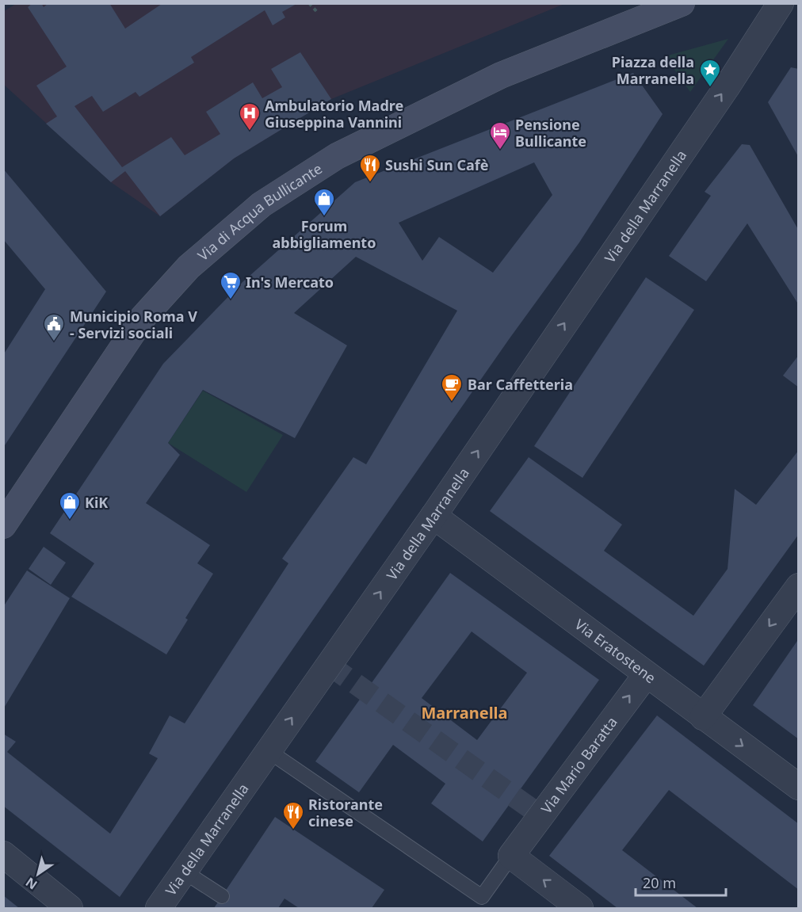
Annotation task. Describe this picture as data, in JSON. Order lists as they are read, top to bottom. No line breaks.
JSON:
{"streets":{"main road":["Via di Acqua Bullicante"],"street":["Via della Marranella","Via Eratostene","Via Mario Baratta"]},"crossings":[["Via della Marranella","Via Eratostene"],["Via Eratostene","Via Mario Baratta"]],"one_way":["Via della Marranella","Via Mario Baratta"],"districts":["Marranella"],"places":{"place":["Piazza della Marranella"],"hospital":["Ambulatorio Madre Giuseppina Vannini"],"hotel":["Pensione Bullicante"],"restaurant":["Sushi Sun Cafè","Ristorante cinese"],"shop":["Forum abbigliamento","KiK"],"supermarket":["In's Mercato"],"public building":["Municipio Roma V - Servizi sociali"],"cafe":["Bar Caffetteria"]},"scale_bar":"20 m","north":"bottom left"}
